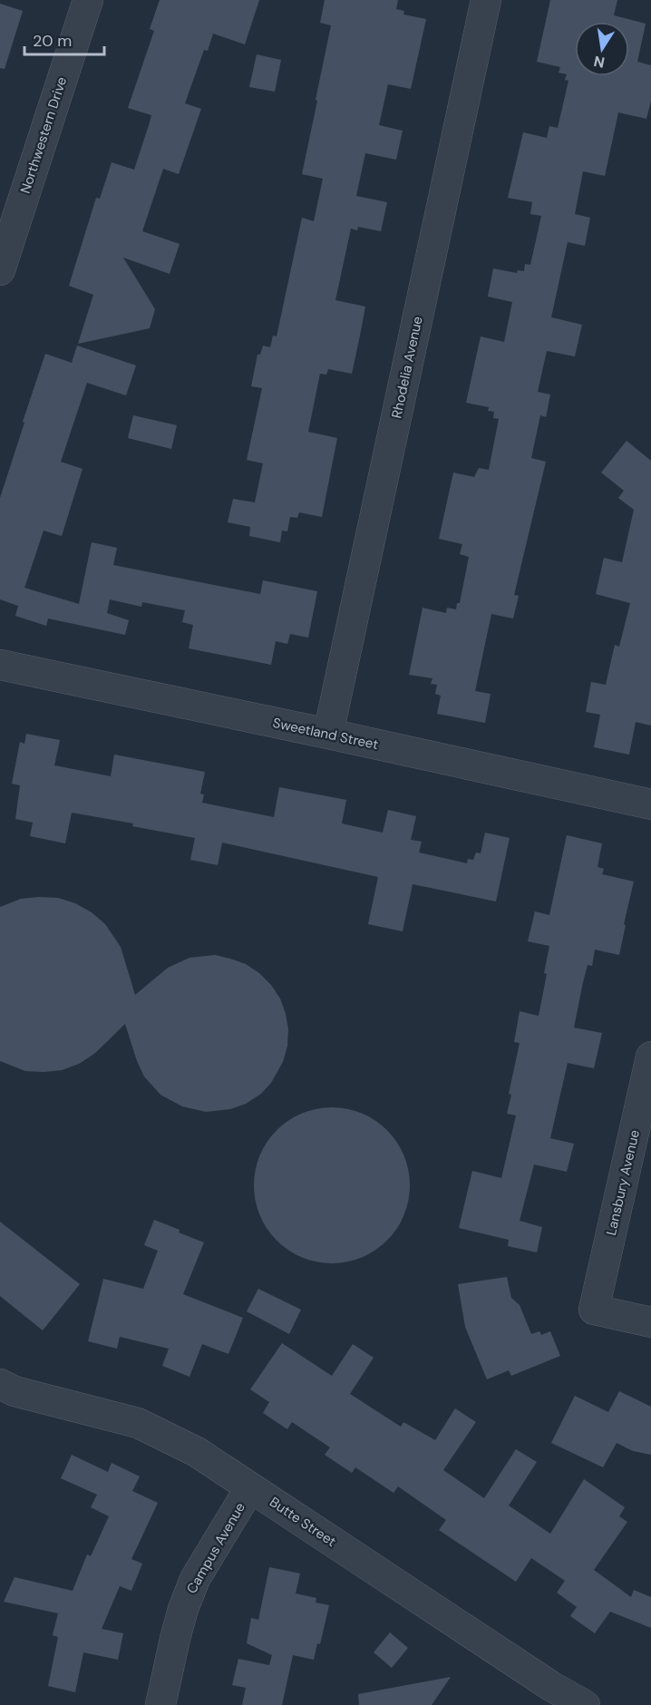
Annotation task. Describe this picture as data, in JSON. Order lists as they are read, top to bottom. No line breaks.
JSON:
{"streets":{"street":["Northwestern Drive","Rhodelia Avenue","Sweetland Street","Lansbury Avenue","Butte Street","Campus Avenue"]},"crossings":[["Rhodelia Avenue","Sweetland Street"],["Butte Street","Campus Avenue"]],"scale_bar":"20 m","north":"bottom"}
